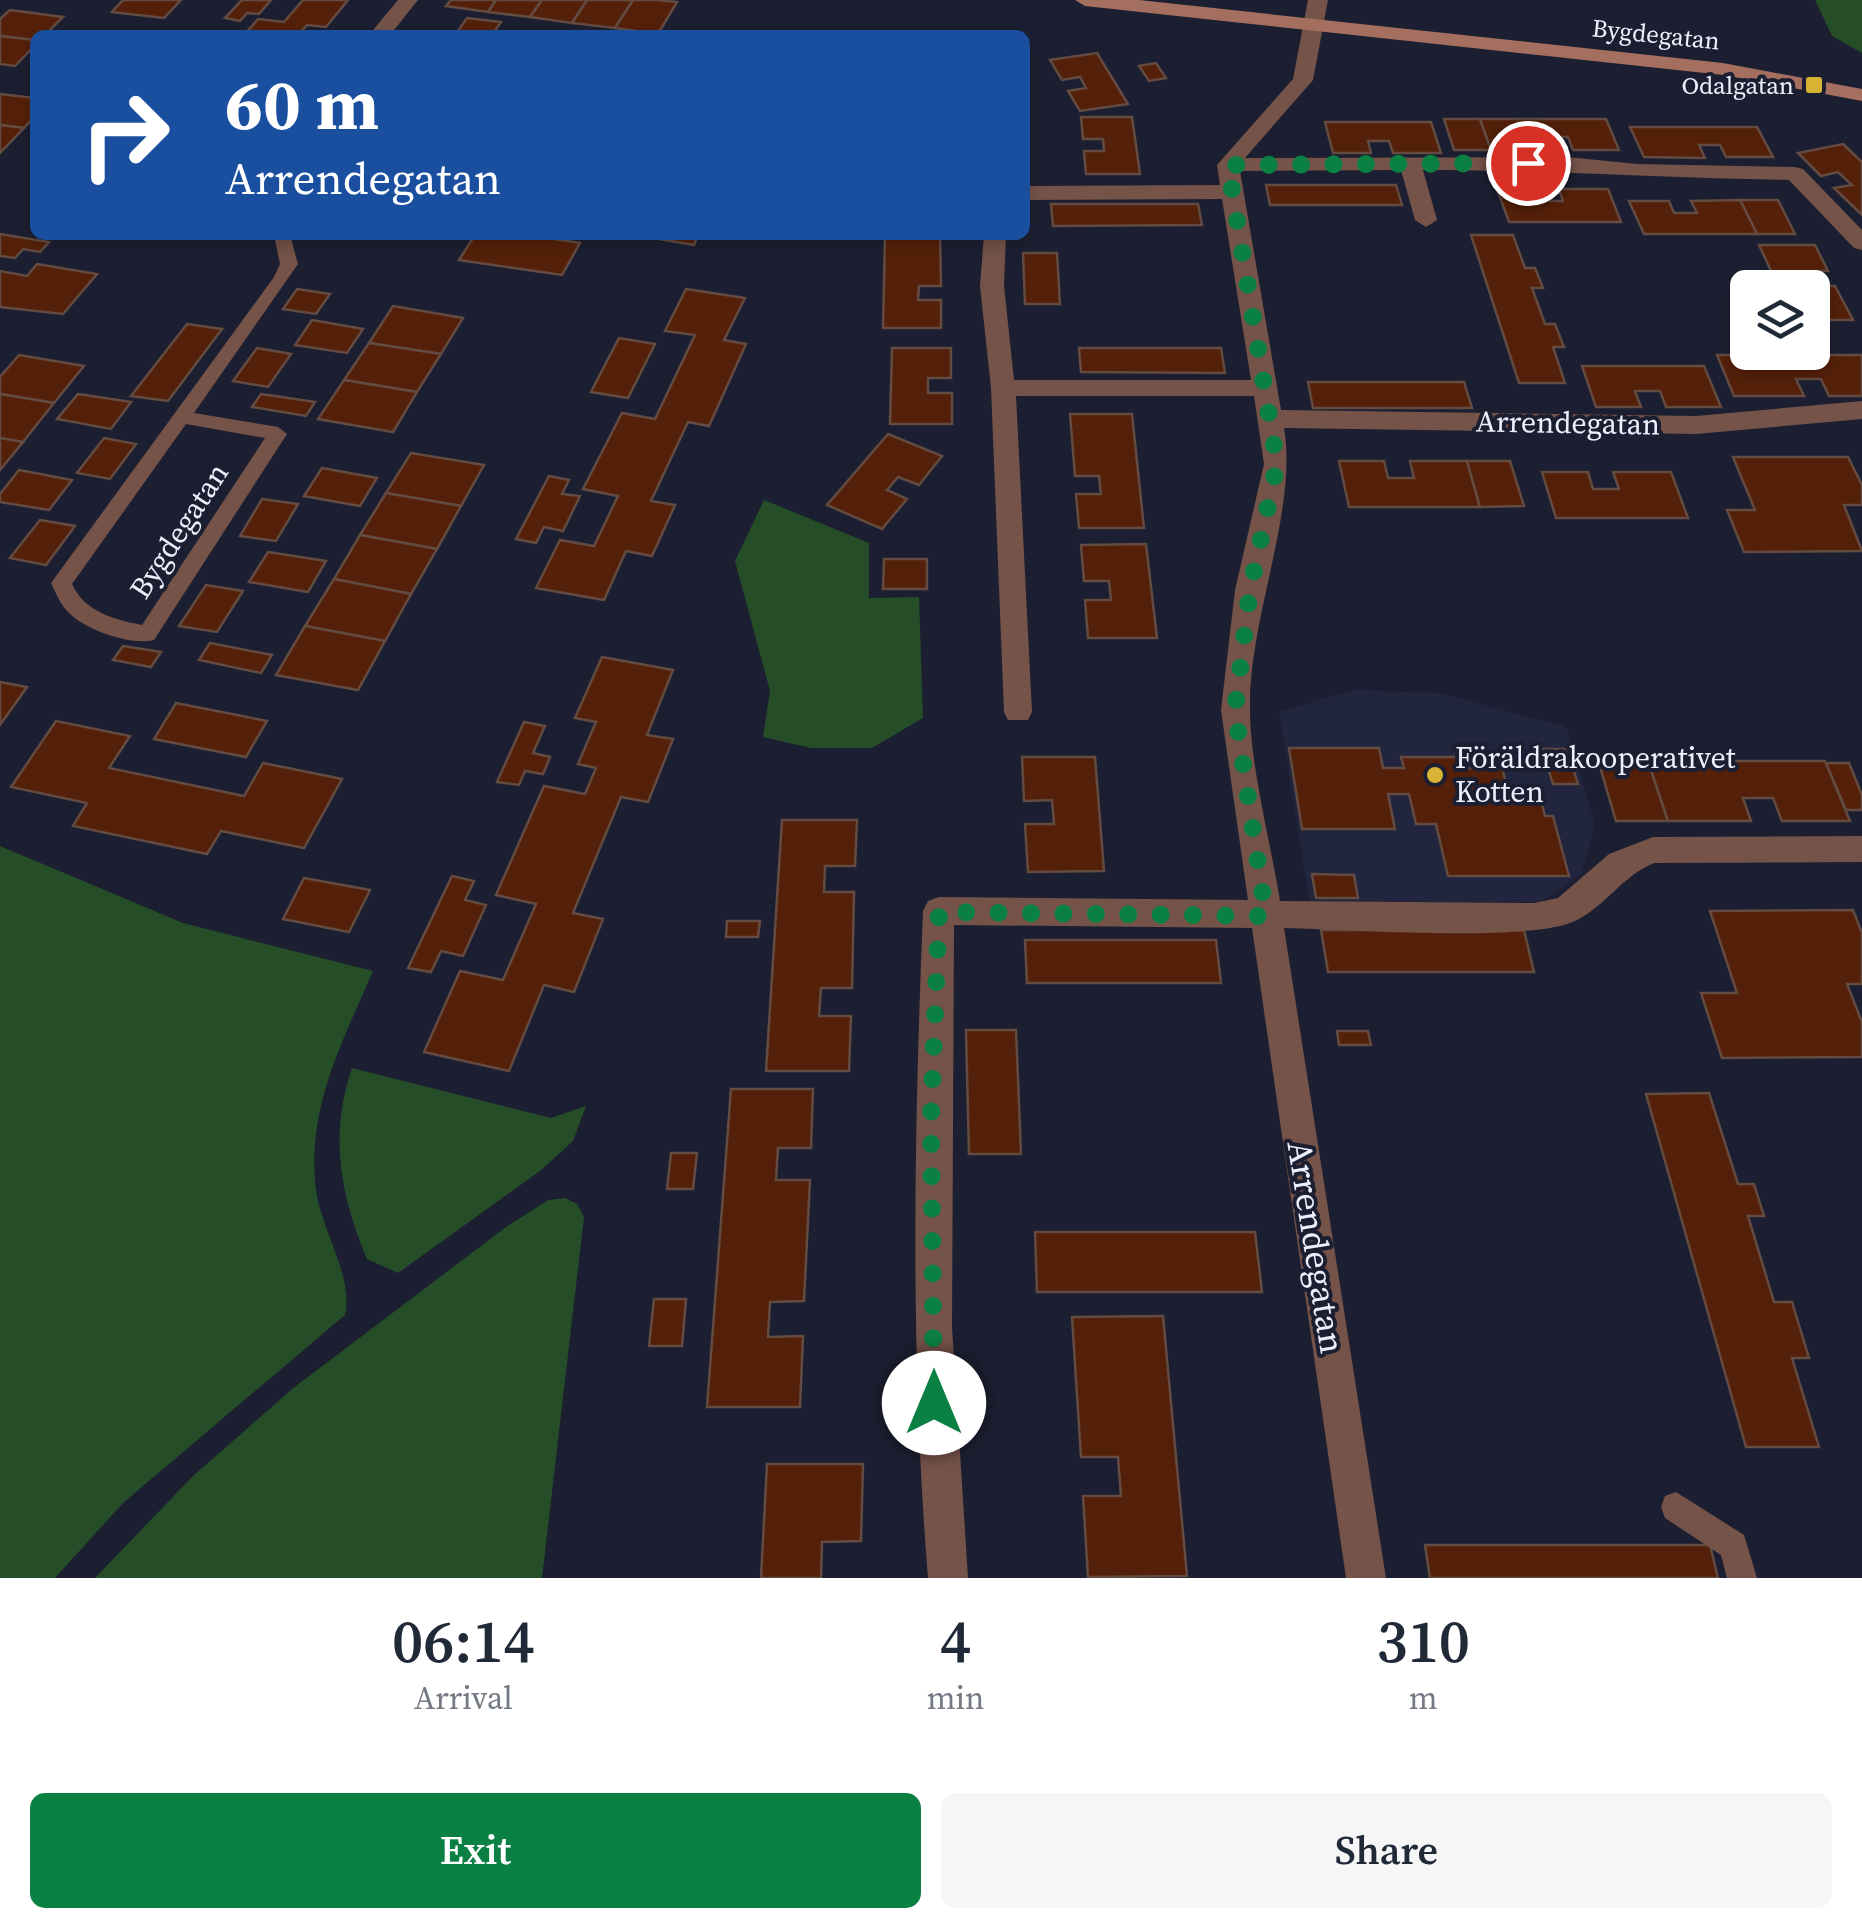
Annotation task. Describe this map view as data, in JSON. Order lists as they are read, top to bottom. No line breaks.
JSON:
{"streets":{"street":["Bygdegatan","Arrendegatan"]},"places":{"transit":["Odalgatan"],"other":["Föräldrakooperativet Kotten"]},"page":{"turn":["60 m","Arrendegatan"],"eta":["06:14","Arrival","4","min","310","m"],"buttons":["Exit","Share"]}}
